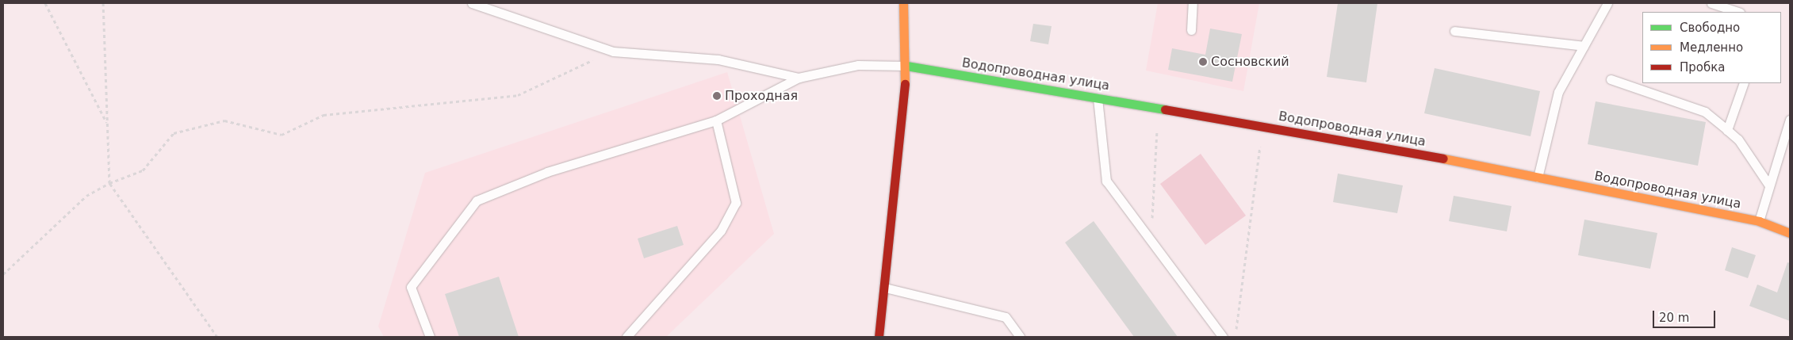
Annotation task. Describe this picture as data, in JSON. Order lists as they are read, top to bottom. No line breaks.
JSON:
{"streets":{"street":["Водопроводная улица"]},"places":["Сосновский","Проходная"],"legend":["Свободно","Медленно","Пробка"],"scale_bar":"20 m"}
